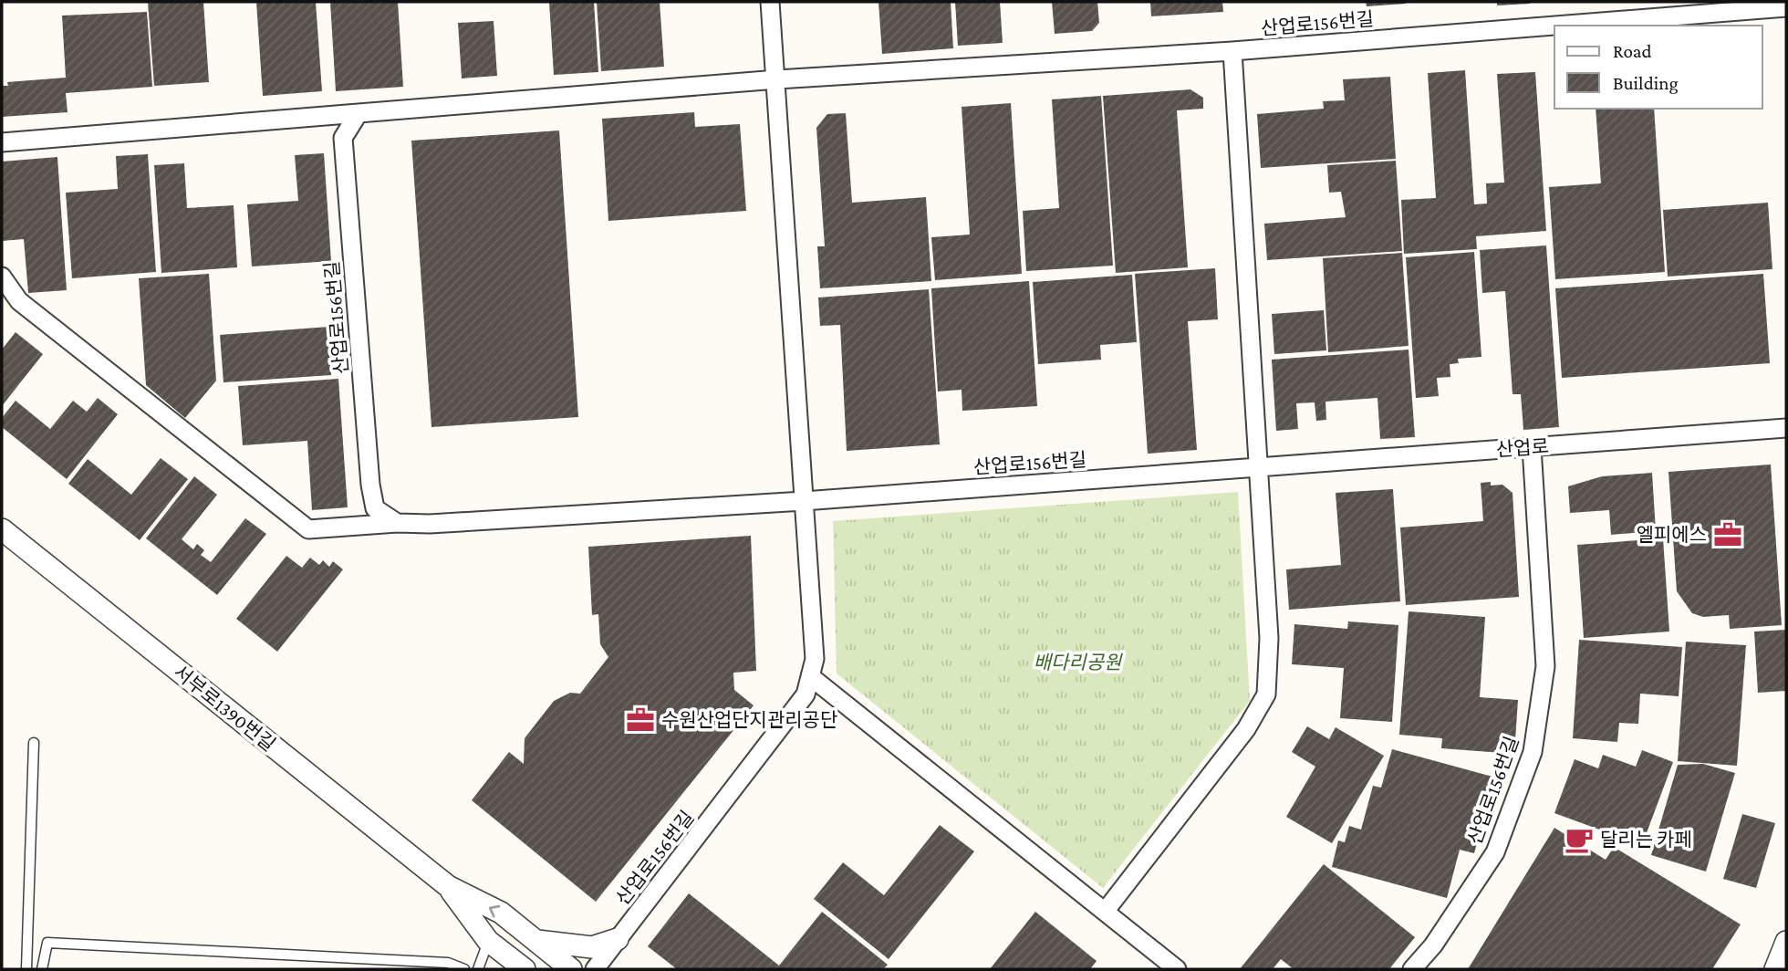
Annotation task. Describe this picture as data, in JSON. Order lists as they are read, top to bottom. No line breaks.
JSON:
{"streets":{"street":["산업로156번길","산업로","서부로1390번길"]},"crossings":[["산업로156번길","산업로"]],"parks":["배다리공원"],"places":{"office":["엘피에스","수원산업단지관리공단"],"cafe":["달리는 카페"]},"legend":["Road","Building"]}
